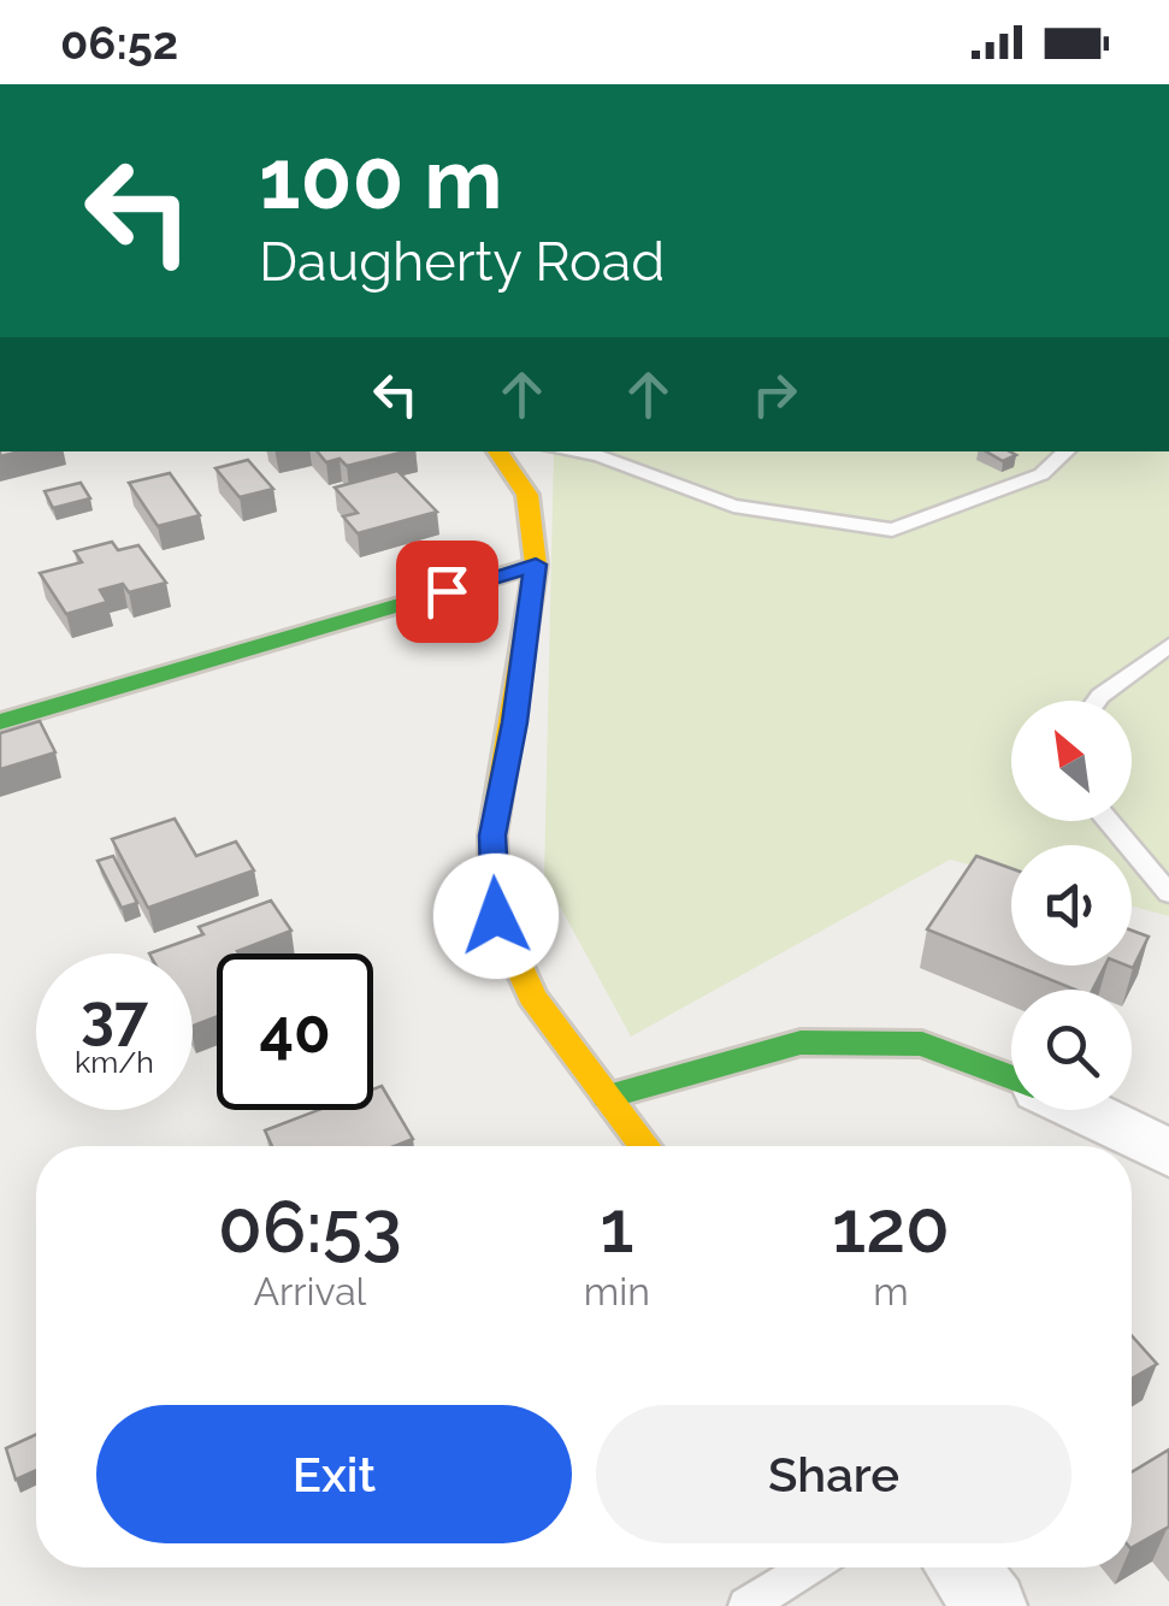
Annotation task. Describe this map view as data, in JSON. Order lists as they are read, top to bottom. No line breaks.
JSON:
{"north":"top left","page":{"status":"06:52","turn":["100 m","Daugherty Road"],"speed":"37 km/h","limit":"40","eta":["06:53","Arrival","1","min","120","m"],"buttons":["Exit","Share"]}}
